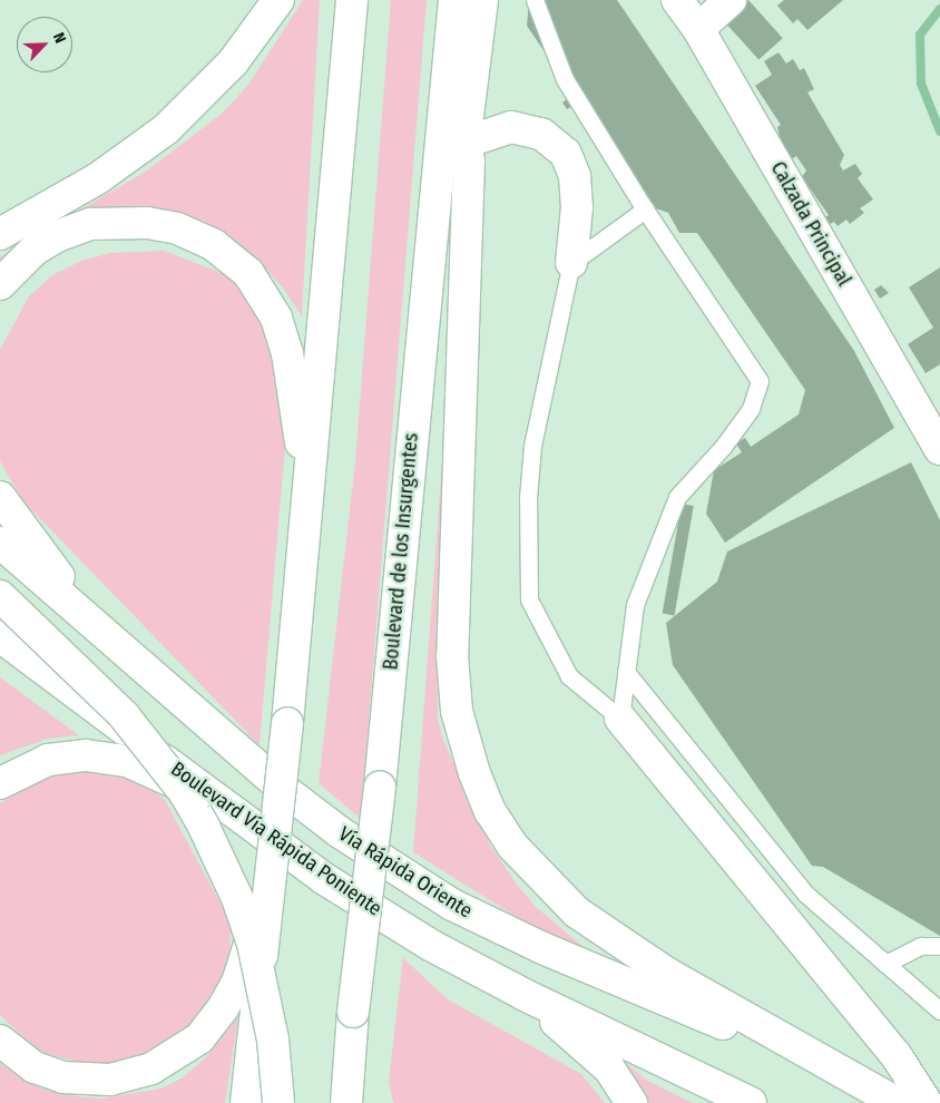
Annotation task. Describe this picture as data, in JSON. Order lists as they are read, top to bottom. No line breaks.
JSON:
{"streets":{"main road":["Calzada Principal","Boulevard de los Insurgentes","Boulevard Vía Rápida Poniente","Vía Rápida Oriente"]},"north":"top right"}
